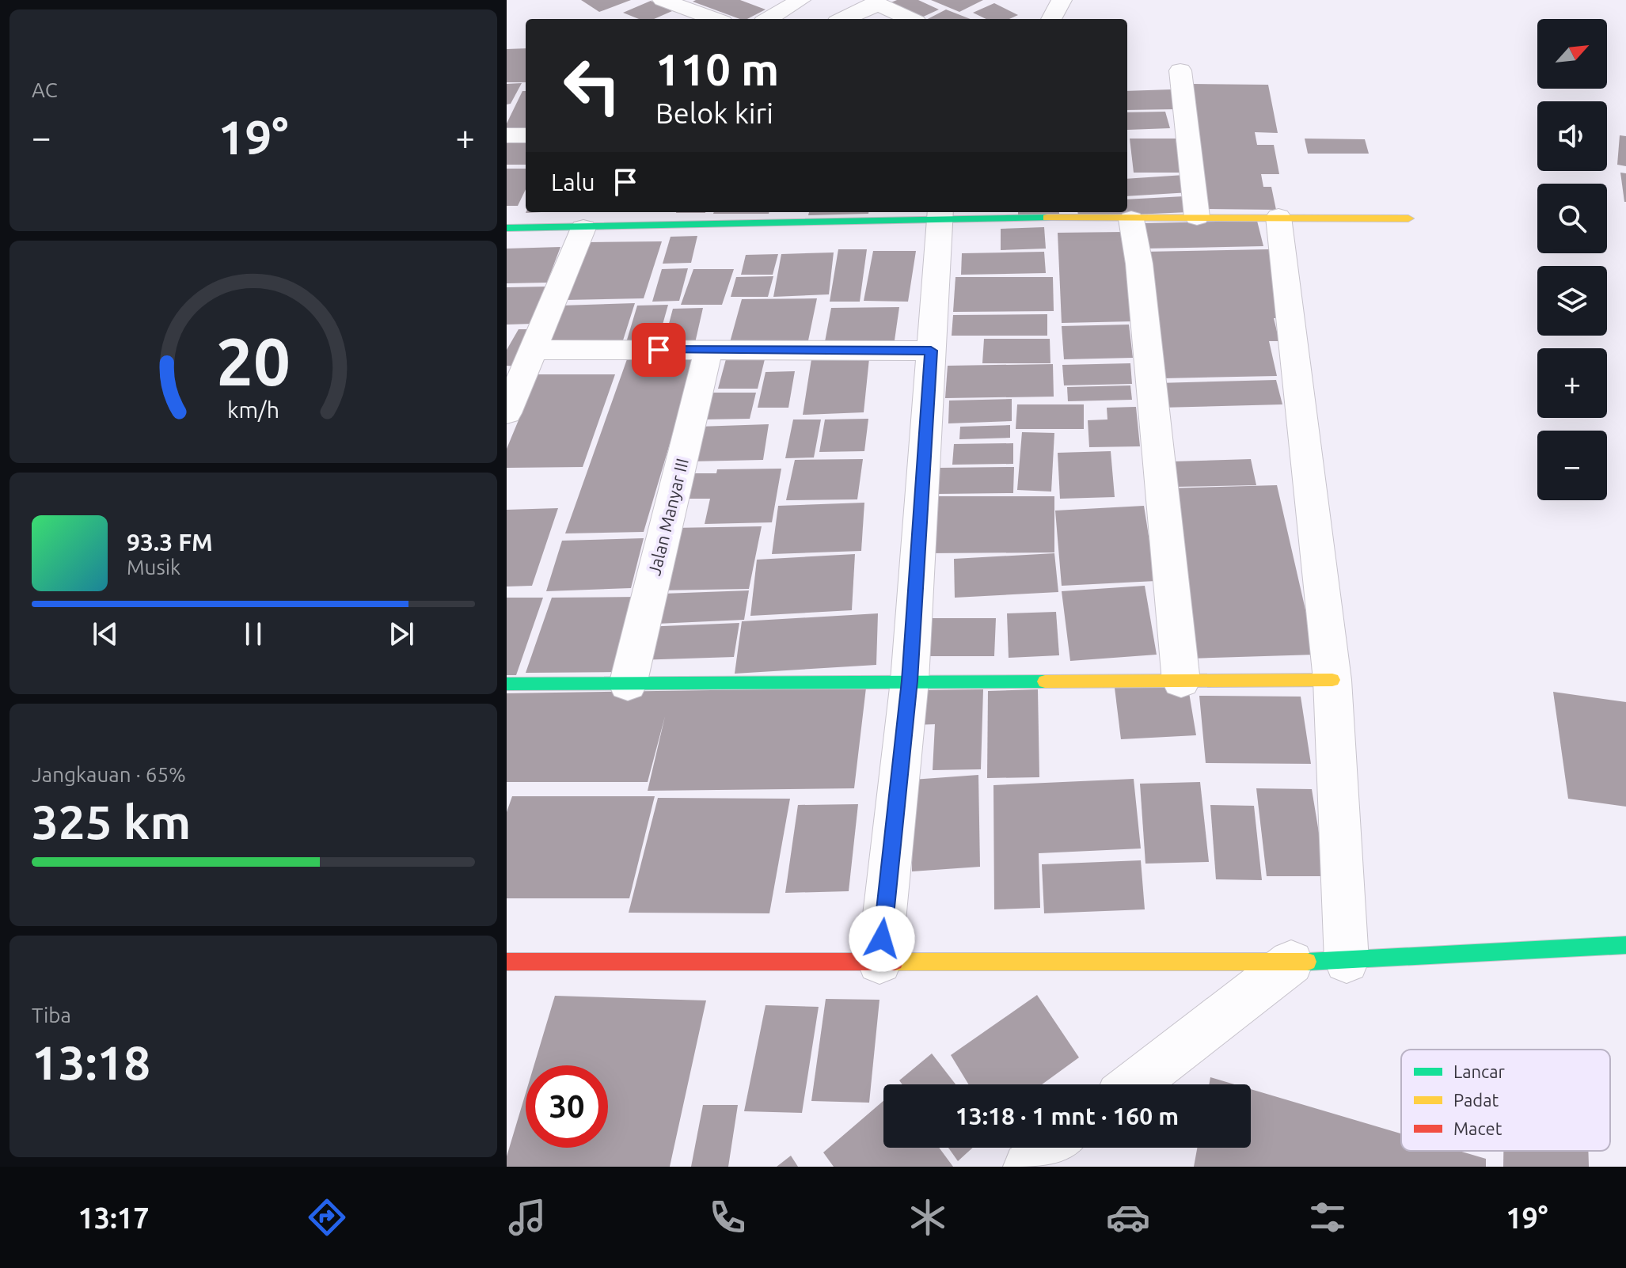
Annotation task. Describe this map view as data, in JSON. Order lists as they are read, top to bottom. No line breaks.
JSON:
{"streets":{"street":["Jalan Manyar III"]},"legend":["Lancar","Padat","Macet"],"north":"top right","page":{"tile":["AC",["Jangkauan · 65%","325 km"],["Tiba","13:18"]],"map_buttons":["+","−"],"turn":["110 m","Belok kiri"],"heat":["−","19°","+"],"then":"Lalu","song":["93.3 FM","Musik"],"limit":"30","trip":"13:18 · 1 mnt · 160 m","tabs":["13:17","19°"],"gauge":["20","km/h"]}}
